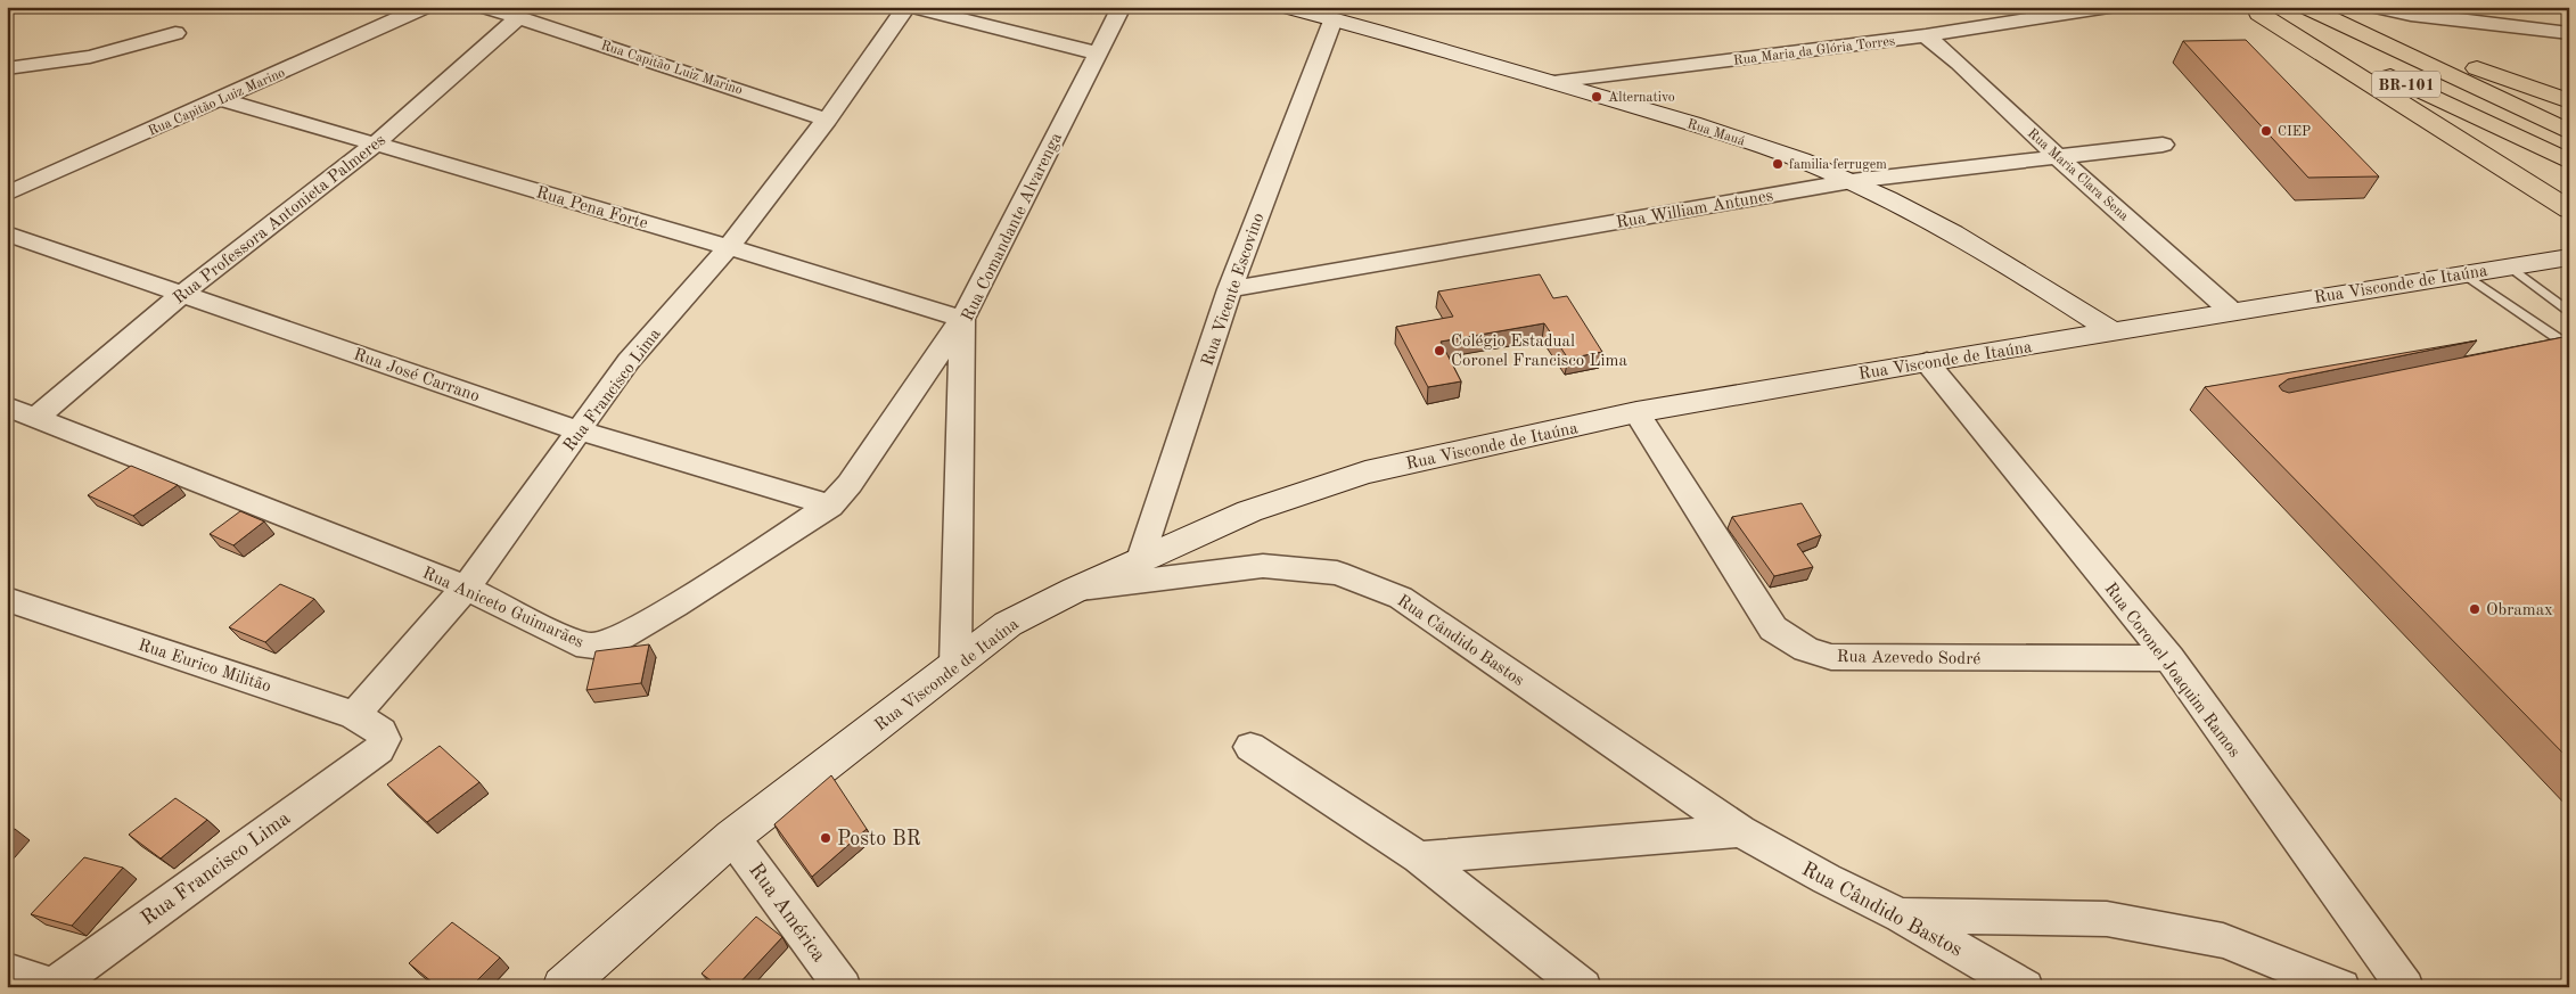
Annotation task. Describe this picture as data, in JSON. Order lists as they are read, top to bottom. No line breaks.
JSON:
{"streets":{"highway":["BR-101"],"main road":["Rua Mauá","Rua Visconde de Itaúna"],"street":["Rua Maria da Glória Torres","Rua Capitão Luiz Marino","Rua Maria Clara Sena","Rua Pena Forte","Rua William Antunes","Rua Professora Antonieta Palmeres","Rua Comandante Alvarenga","Rua Vicente Escovino","Rua José Carrano","Rua Francisco Lima","Rua Aniceto Guimarães","Rua Cândido Bastos","Rua Azevedo Sodré","Rua Eurico Militão","Rua Coronel Joaquim Ramos","Rua América"]},"crossings":[["Rua Maria da Glória Torres","Rua Mauá"],["Rua Maria da Glória Torres","Rua Maria Clara Sena"],["Rua Capitão Luiz Marino","Rua Pena Forte"],["Rua Capitão Luiz Marino","Rua Professora Antonieta Palmeres"],["Rua Capitão Luiz Marino","Rua Francisco Lima"],["Rua Mauá","Rua William Antunes"],["Rua Mauá","Rua Visconde de Itaúna"],["Rua Mauá","Rua Vicente Escovino"],["Rua Maria Clara Sena","Rua William Antunes"],["Rua Maria Clara Sena","Rua Visconde de Itaúna"],["Rua Pena Forte","Rua Professora Antonieta Palmeres"],["Rua Pena Forte","Rua Comandante Alvarenga"],["Rua Pena Forte","Rua Francisco Lima"],["Rua Pena Forte","Rua Aniceto Guimarães"],["Rua William Antunes","Rua Vicente Escovino"],["Rua Professora Antonieta Palmeres","Rua José Carrano"],["Rua Professora Antonieta Palmeres","Rua Aniceto Guimarães"],["Rua Comandante Alvarenga","Rua Visconde de Itaúna"],["Rua Comandante Alvarenga","Rua Aniceto Guimarães"],["Rua Visconde de Itaúna","Rua Vicente Escovino"],["Rua Visconde de Itaúna","Rua Cândido Bastos"],["Rua Visconde de Itaúna","Rua Azevedo Sodré"],["Rua Visconde de Itaúna","Rua Coronel Joaquim Ramos"],["Rua Visconde de Itaúna","Rua América"],["Rua José Carrano","Rua Francisco Lima"],["Rua José Carrano","Rua Aniceto Guimarães"],["Rua Francisco Lima","Rua Aniceto Guimarães"],["Rua Francisco Lima","Rua Eurico Militão"],["Rua Azevedo Sodré","Rua Coronel Joaquim Ramos"]],"places":["Alternativo","CIEP","familia ferrugem","Colégio Estadual Coronel Francisco Lima","Obramax","Posto BR"]}
